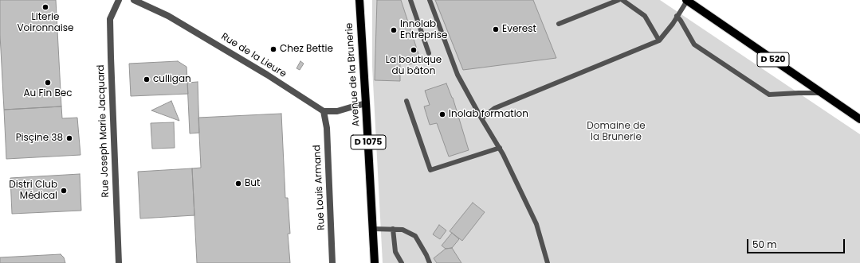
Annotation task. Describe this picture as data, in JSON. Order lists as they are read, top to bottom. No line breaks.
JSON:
{"streets":{"main road":["D 520","Avenue de la Brunerie","D 1075"],"street":["Rue de la Lieure","Rue Joseph Marie Jacquard","Rue Louis Armand"]},"crossings":[["Rue de la Lieure","Rue Louis Armand"]],"parks":["Domaine de la Brunerie"],"places":["Literie Voironnaise","Everest","Innolab Entreprise","Chez Bettie","La boutique du bâton","culligan","Au Fin Bec","Inolab formation","Pisçine 38","But","Distri Club Médical"],"scale_bar":"50 m"}
